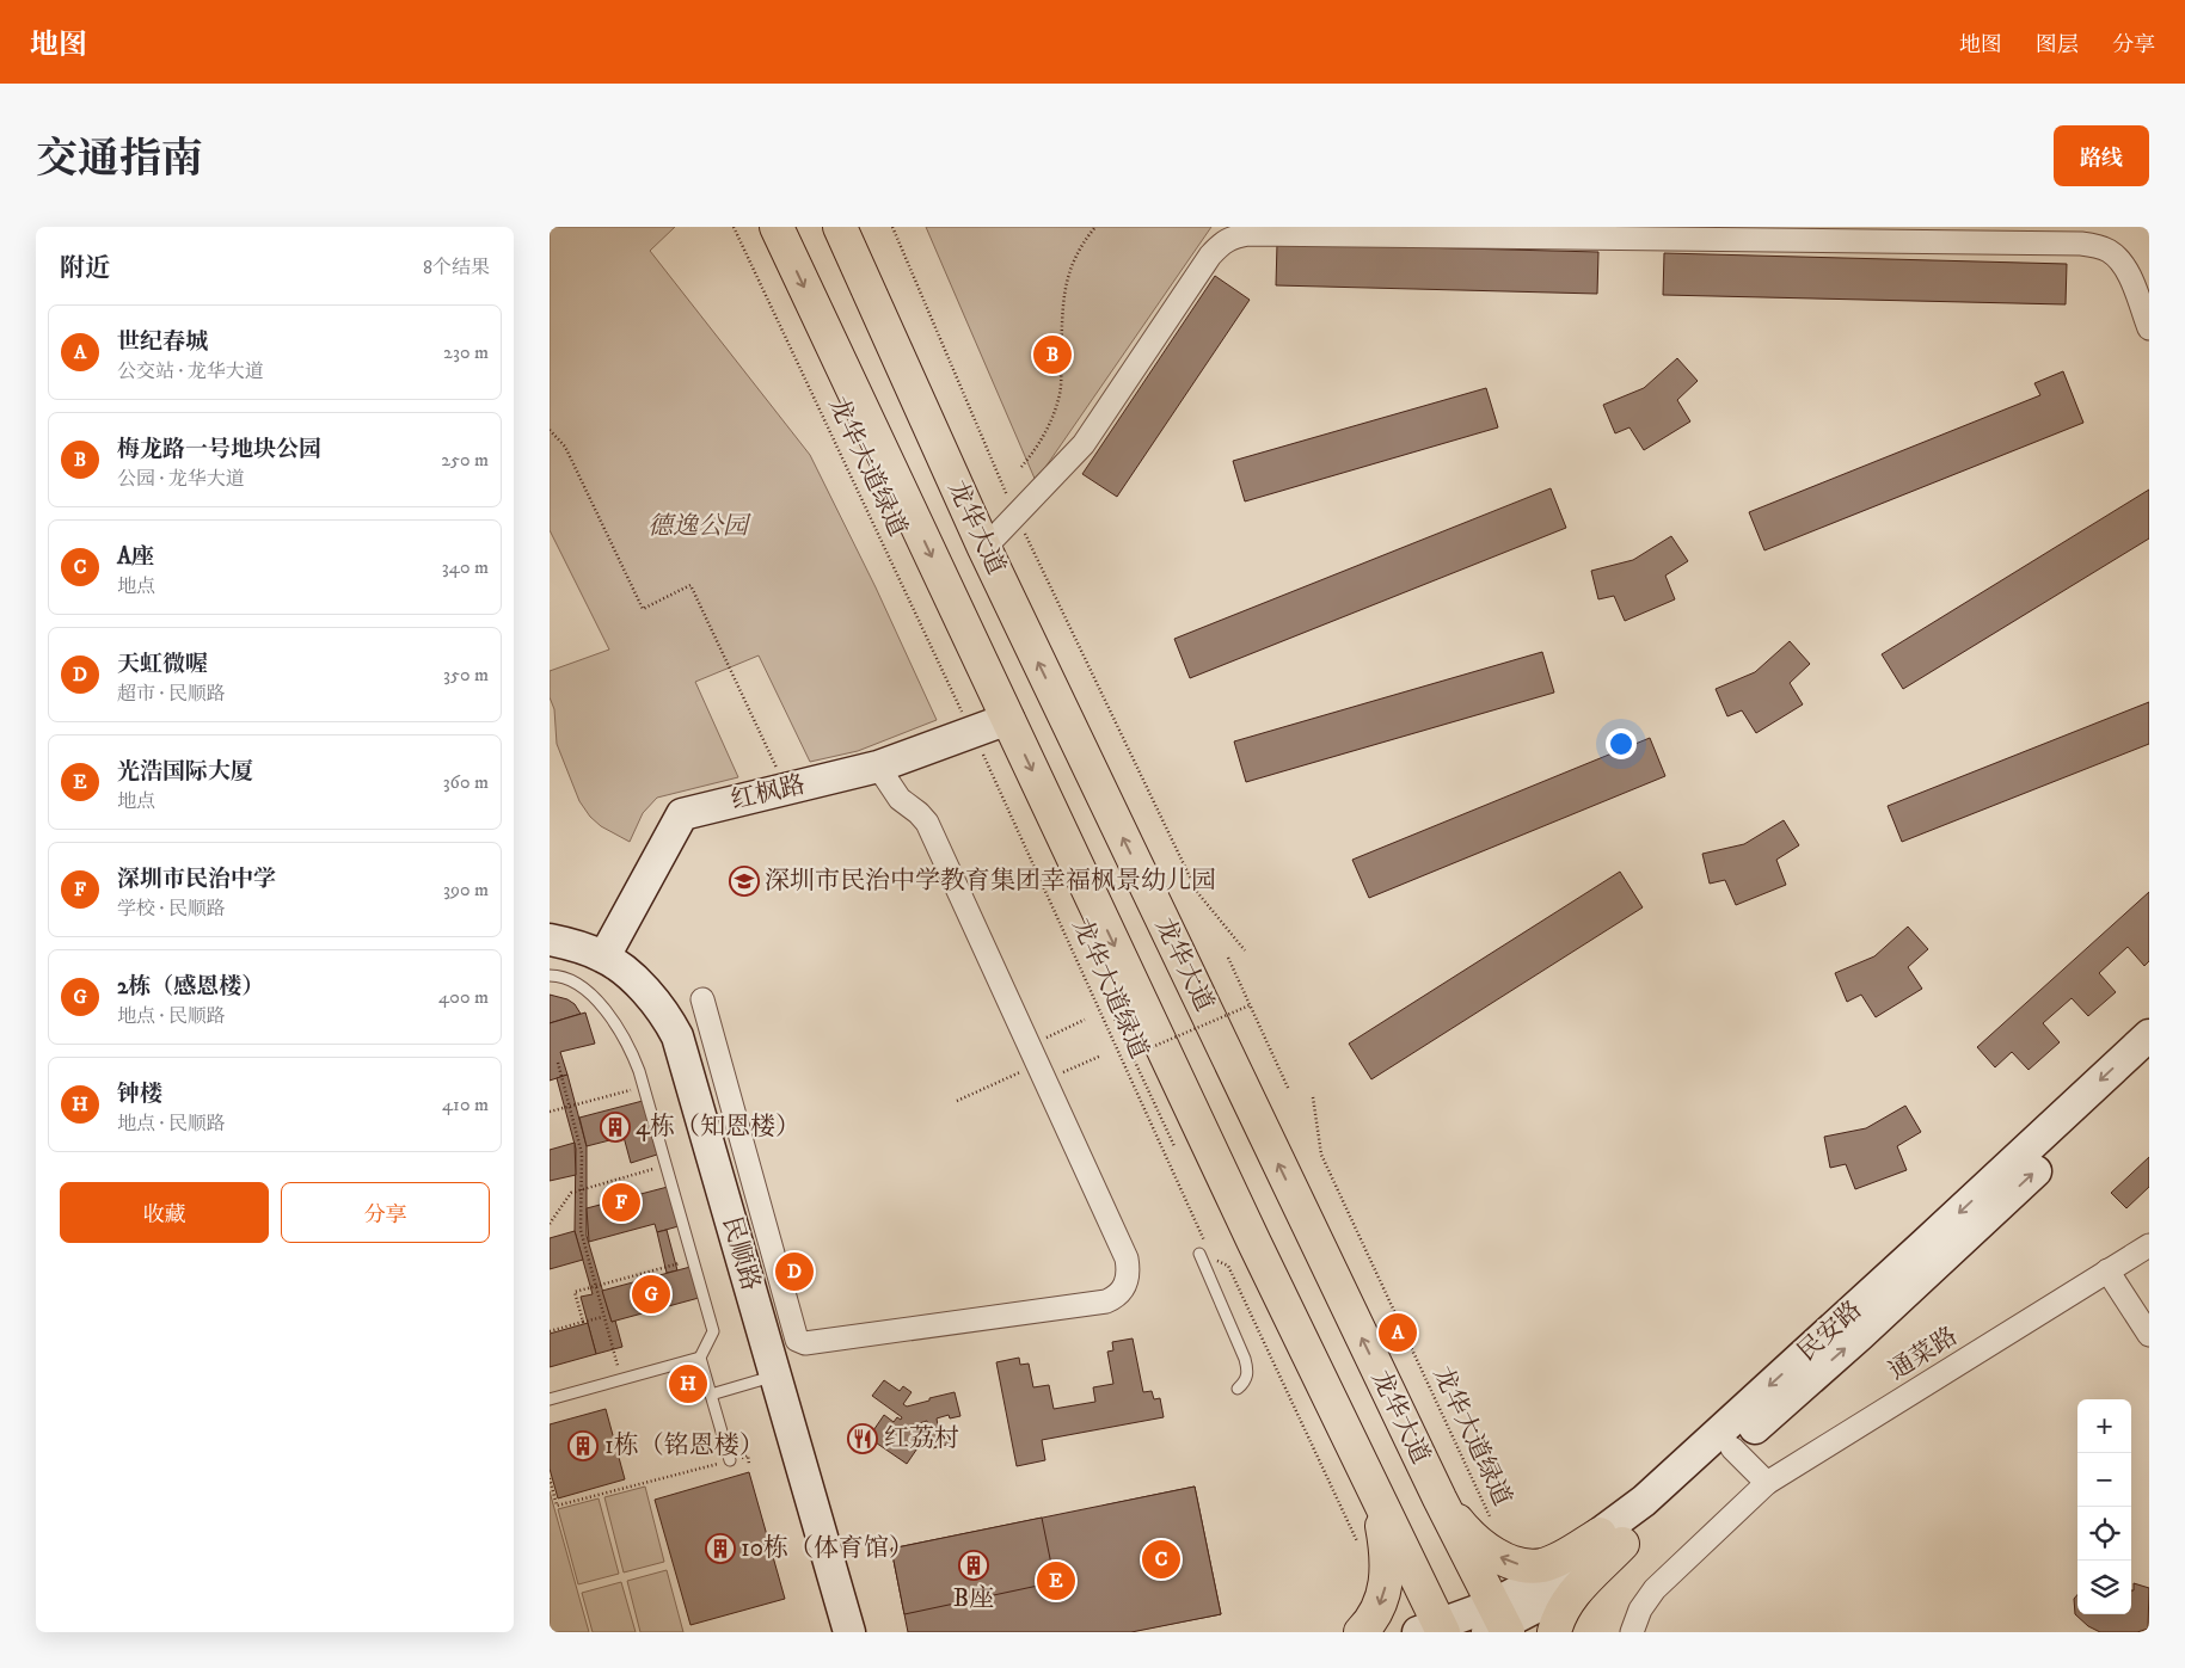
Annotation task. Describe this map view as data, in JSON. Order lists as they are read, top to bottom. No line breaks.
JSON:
{"streets":{"main road":["龙华大道","红枫路","民顺路","民安路"],"street":["通菜路"],"path":["龙华大道绿道"]},"crossings":[["龙华大道","红枫路"],["龙华大道","民安路"],["红枫路","民顺路"]],"parks":["德逸公园"],"places":{"school or university":["深圳市民治中学教育集团幸福枫景幼儿园"],"building":["4栋（知恩楼）","1栋（铭恩楼）","10栋（体育馆）","B座"],"restaurant":["红荔村"]},"page":{"header":"地图","nav":["地图","图层","分享"],"title":"交通指南","buttons":["路线",["收藏","分享"]],"heading":["附近","8个结果"],"list":[{"mark":"A","name":"世纪春城","note":"公交站 · 龙华大道","value":"230 m"},{"mark":"B","name":"梅龙路一号地块公园","note":"公园 · 龙华大道","value":"250 m"},{"mark":"C","name":"A座","note":"地点","value":"340 m"},{"mark":"D","name":"天虹微喔","note":"超市 · 民顺路","value":"350 m"},{"mark":"E","name":"光浩国际大厦","note":"地点","value":"360 m"},{"mark":"F","name":"深圳市民治中学","note":"学校 · 民顺路","value":"390 m"},{"mark":"G","name":"2栋（感恩楼）","note":"地点 · 民顺路","value":"400 m"},{"mark":"H","name":"钟楼","note":"地点 · 民顺路","value":"410 m"}],"pins":["B","F","D","G","A","H","C","E"],"map_buttons":["+","−"]}}
